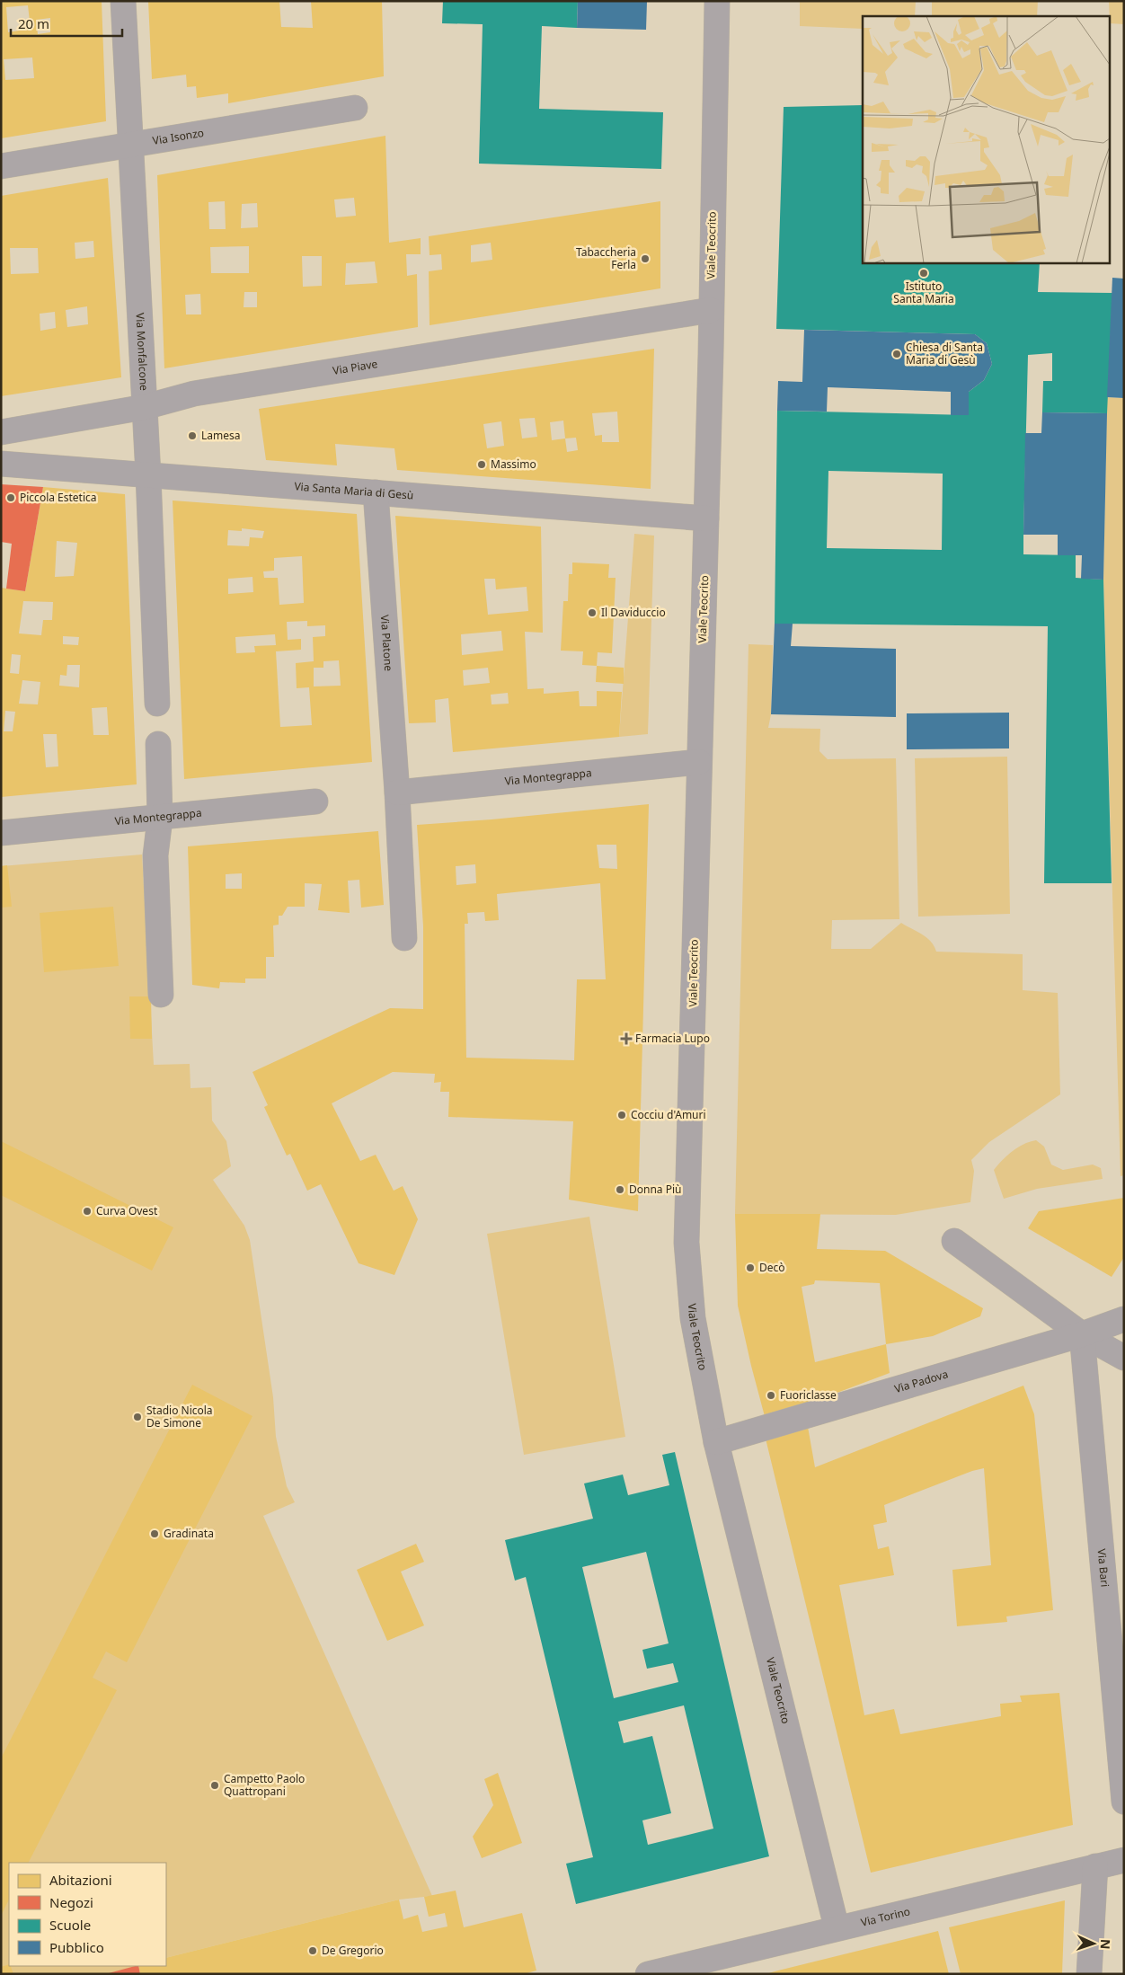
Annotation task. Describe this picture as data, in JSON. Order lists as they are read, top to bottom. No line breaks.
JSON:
{"streets":{"street":["Via Isonzo","Viale Teocrito","Via Monfalcone","Via Piave","Via Santa Maria di Gesù","Via Platone","Via Montegrappa","Via Padova","Via Bari","Via Torino"]},"crossings":[["Via Isonzo","Via Monfalcone"],["Viale Teocrito","Via Piave"],["Viale Teocrito","Via Santa Maria di Gesù"],["Viale Teocrito","Via Montegrappa"],["Viale Teocrito","Via Padova"],["Viale Teocrito","Via Torino"],["Via Monfalcone","Via Piave"],["Via Monfalcone","Via Santa Maria di Gesù"],["Via Santa Maria di Gesù","Via Platone"],["Via Platone","Via Montegrappa"],["Via Padova","Via Bari"]],"places":{"other":["Tabaccheria Ferla","Istituto Santa Maria","Chiesa di Santa Maria di Gesù","Lamesa","Massimo","Piccola Estetica","Il Daviduccio","Cocciu d'Amuri","Donna Più","Curva Ovest","Decò","Fuoriclasse","Stadio Nicola De Simone","Gradinata","Campetto Paolo Quattropani","De Gregorio"],"health":["Farmacia Lupo"]},"legend":["Abitazioni","Negozi","Scuole","Pubblico"],"scale_bar":"20 m","north":"right"}
